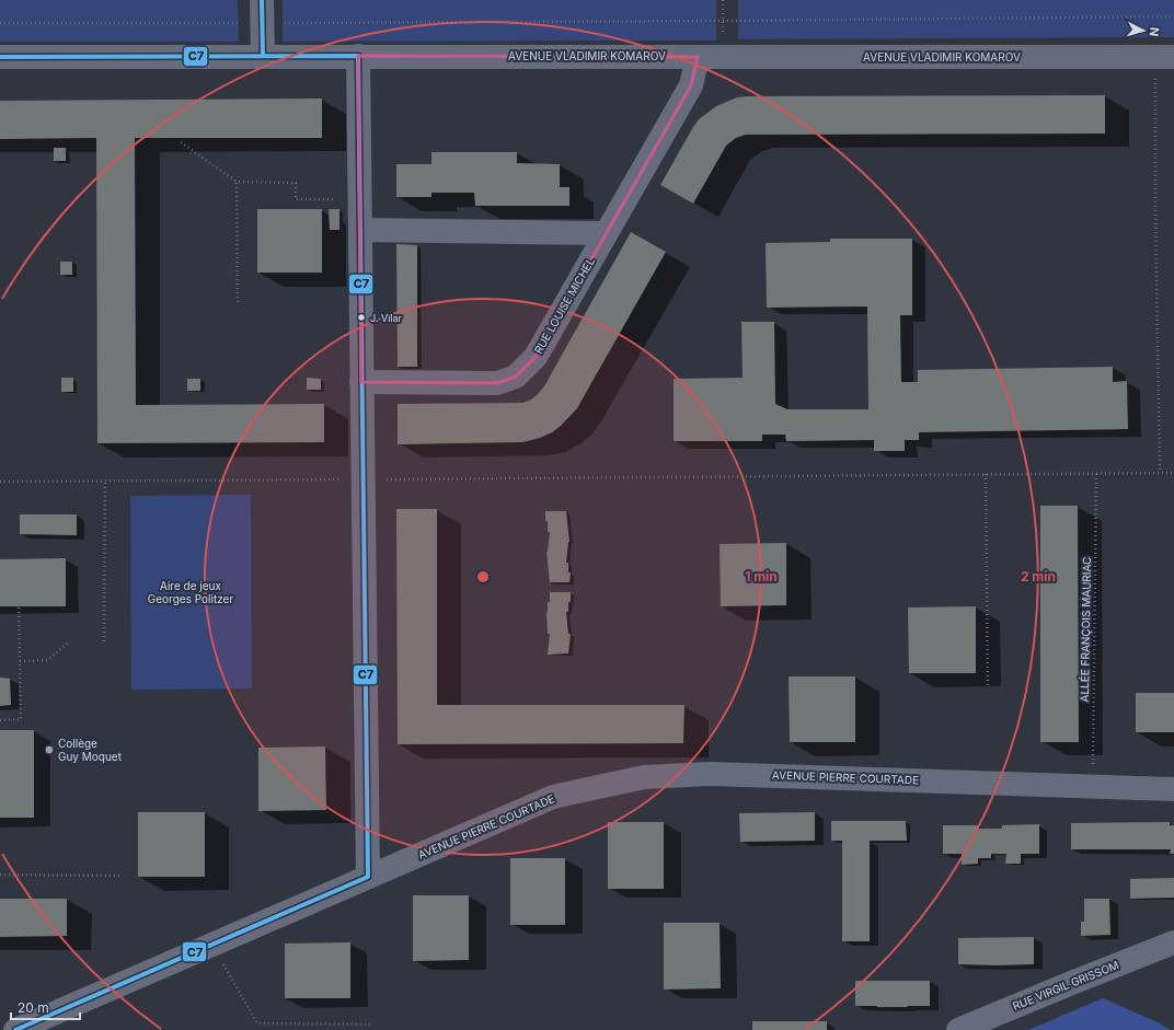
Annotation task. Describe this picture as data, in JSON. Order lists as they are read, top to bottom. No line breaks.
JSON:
{"streets":{"street":["AVENUE VLADIMIR KOMAROV","RUE LOUISE MICHEL","AVENUE PIERRE COURTADE","RUE VIRGIL GRISSOM"],"path":["ALLÉE FRANÇOIS MAURIAC"]},"crossings":[["AVENUE VLADIMIR KOMAROV","RUE LOUISE MICHEL"],["ALLÉE FRANÇOIS MAURIAC","AVENUE PIERRE COURTADE"]],"parks":["Aire de jeux Georges Politzer"],"places":["J. Vilar","Collège Guy Moquet"],"lines":["transit line C7"],"scale_bar":"20 m","north":"right","rings":["1 min","2 min"]}
